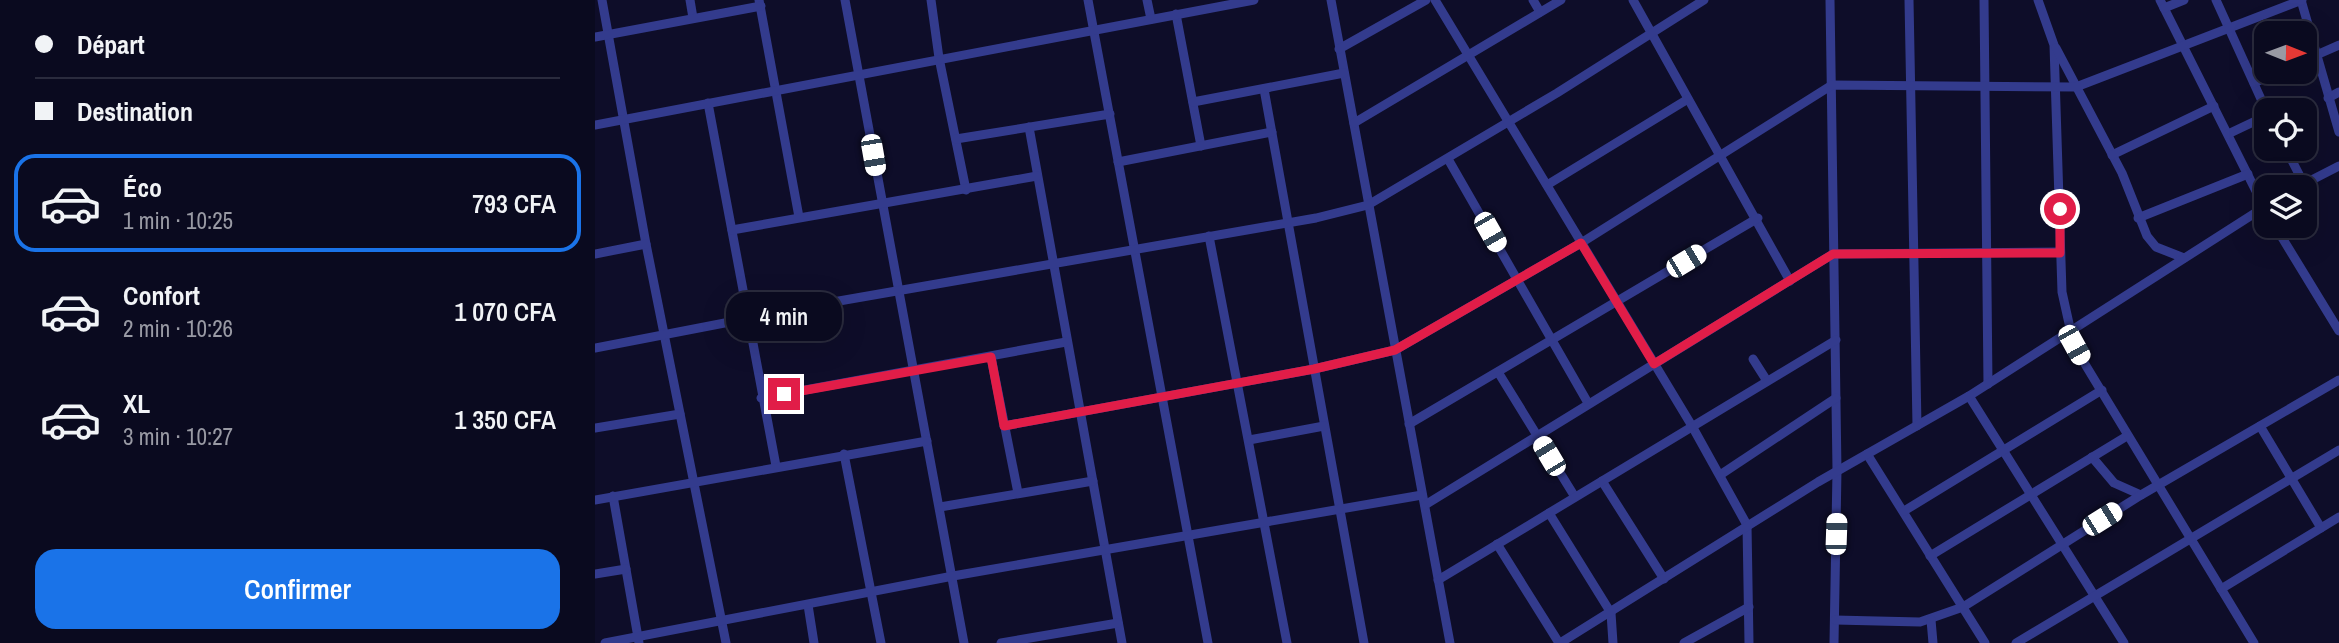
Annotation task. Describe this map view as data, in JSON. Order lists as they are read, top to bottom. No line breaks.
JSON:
{"north":"right","page":{"banner":["Départ","Destination"],"list":[{"name":"Éco","note":"1 min · 10:25","value":"793 CFA"},{"name":"Confort","note":"2 min · 10:26","value":"1 070 CFA"},{"name":"XL","note":"3 min · 10:27","value":"1 350 CFA"}],"bubble":"4 min","buttons":"Confirmer"}}
